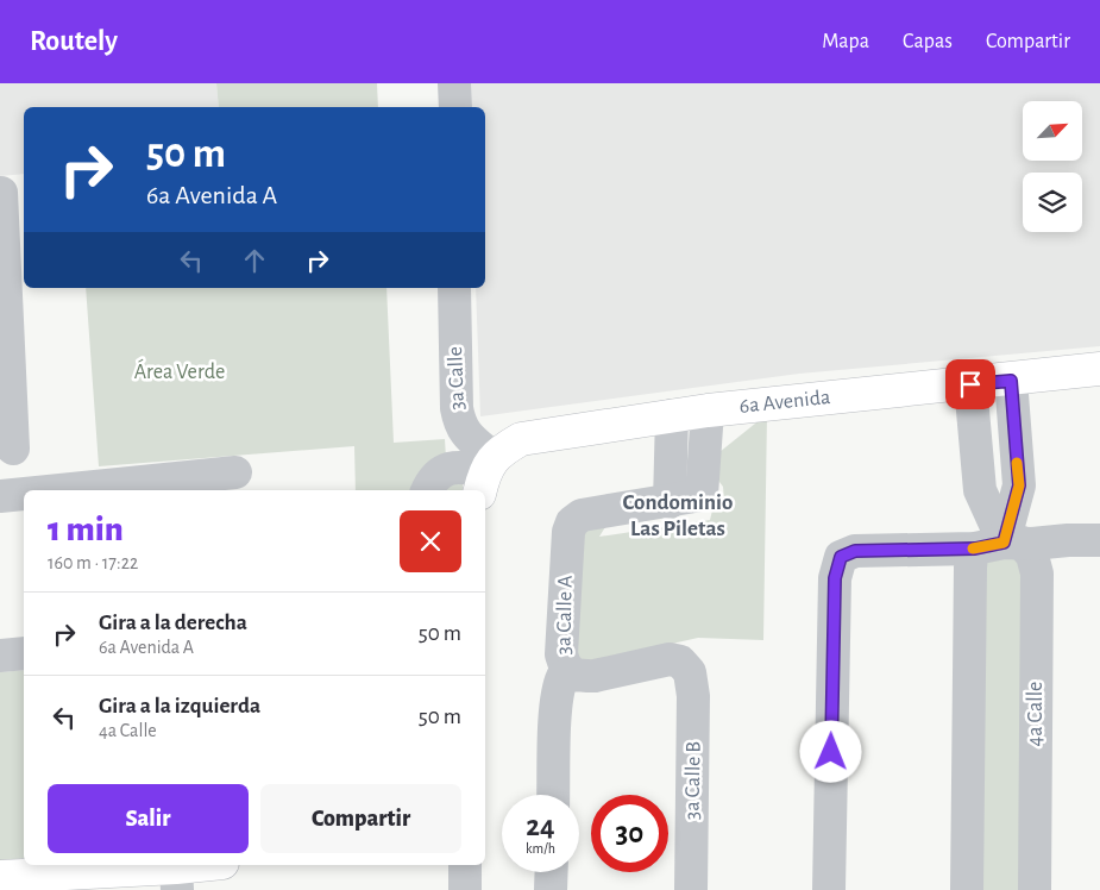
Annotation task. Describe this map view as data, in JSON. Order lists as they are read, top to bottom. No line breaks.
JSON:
{"streets":{"main road":["6a Avenida"],"street":["3a Calle","3a Calle A","4a Calle","3a Calle B"]},"crossings":[["3a Calle","6a Avenida"],["6a Avenida","4a Calle"],["3a Calle A","3a Calle B"]],"districts":["Condominio Las Piletas"],"parks":["Área Verde"],"north":"top right","page":{"header":"Routely","nav":["Mapa","Capas","Compartir"],"turn":["50 m","6a Avenida A"],"heading":["1 min","160 m · 17:22"],"list":[{"name":"Gira a la derecha","note":"6a Avenida A","value":"50 m"},{"name":"Gira a la izquierda","note":"4a Calle","value":"50 m"}],"buttons":["Salir","Compartir"],"speed":"24 km/h","limit":"30"}}
